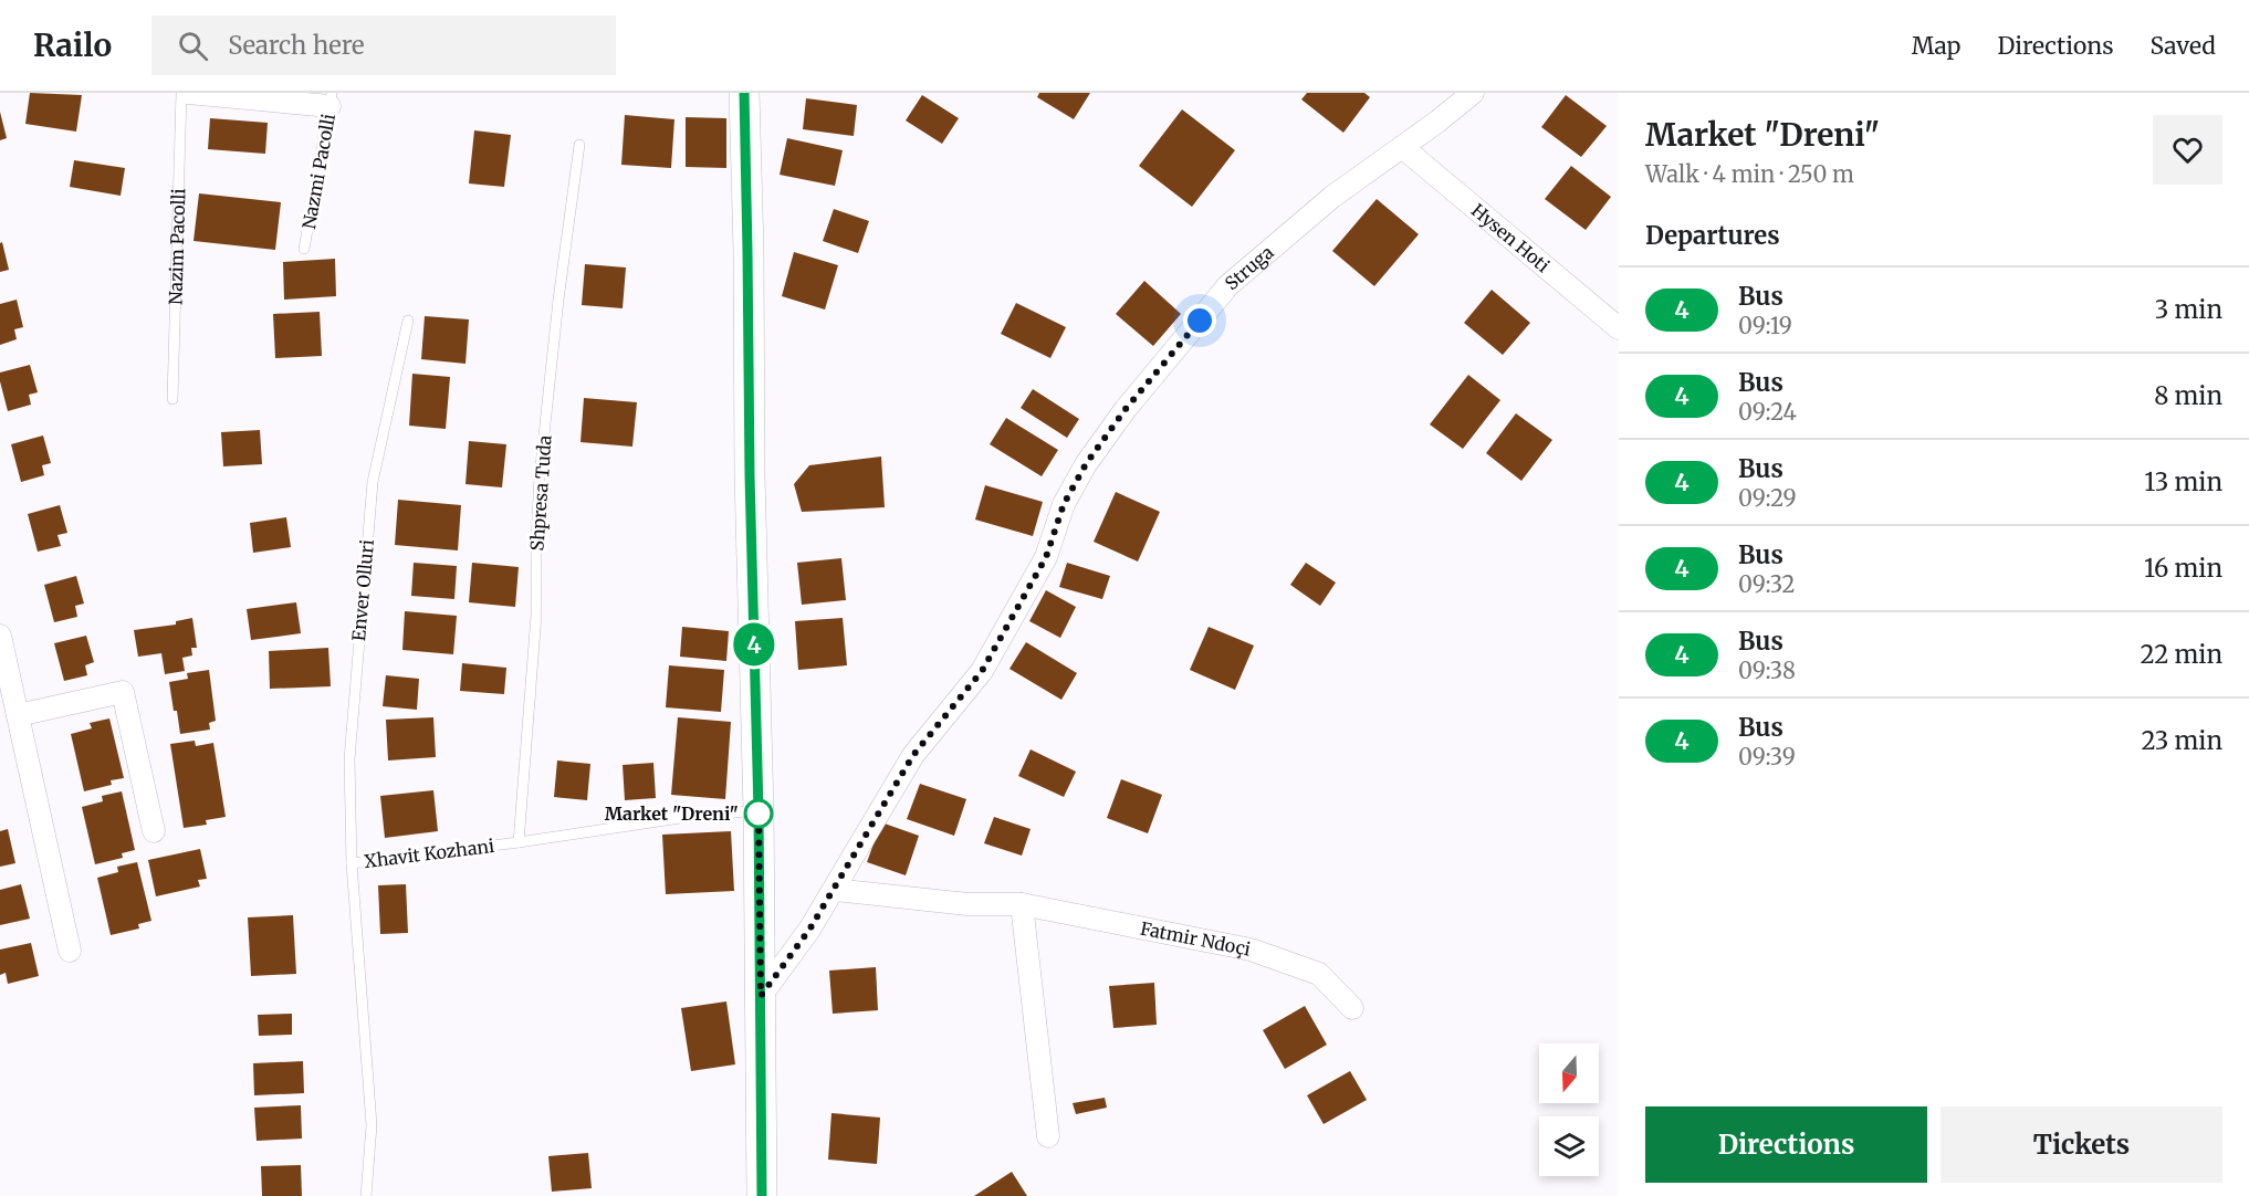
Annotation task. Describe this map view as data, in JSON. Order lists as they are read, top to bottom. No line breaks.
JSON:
{"streets":{"street":["Hysen Hoti","Struga","Fatmir Ndoçi"],"lane":["Nazmi Pacolli","Nazim Pacolli","Shpresa Tuda","Enver Olluri","Xhavit Kozhani"]},"crossings":[["Hysen Hoti","Struga"],["Struga","Fatmir Ndoçi"],["Shpresa Tuda","Xhavit Kozhani"],["Enver Olluri","Xhavit Kozhani"]],"places":["Market \"Dreni\""],"lines":["bus line 4"],"north":"bottom","page":{"header":"Railo","search":"Search here","nav":["Map","Directions","Saved"],"on_map":"4","heading":[["Market \"Dreni\"","Walk · 4 min · 250 m"],"Departures"],"list":[{"mark":"4","name":"Bus","note":"09:19","value":"3 min"},{"mark":"4","name":"Bus","note":"09:24","value":"8 min"},{"mark":"4","name":"Bus","note":"09:29","value":"13 min"},{"mark":"4","name":"Bus","note":"09:32","value":"16 min"},{"mark":"4","name":"Bus","note":"09:38","value":"22 min"},{"mark":"4","name":"Bus","note":"09:39","value":"23 min"}],"buttons":["Directions","Tickets"]}}
